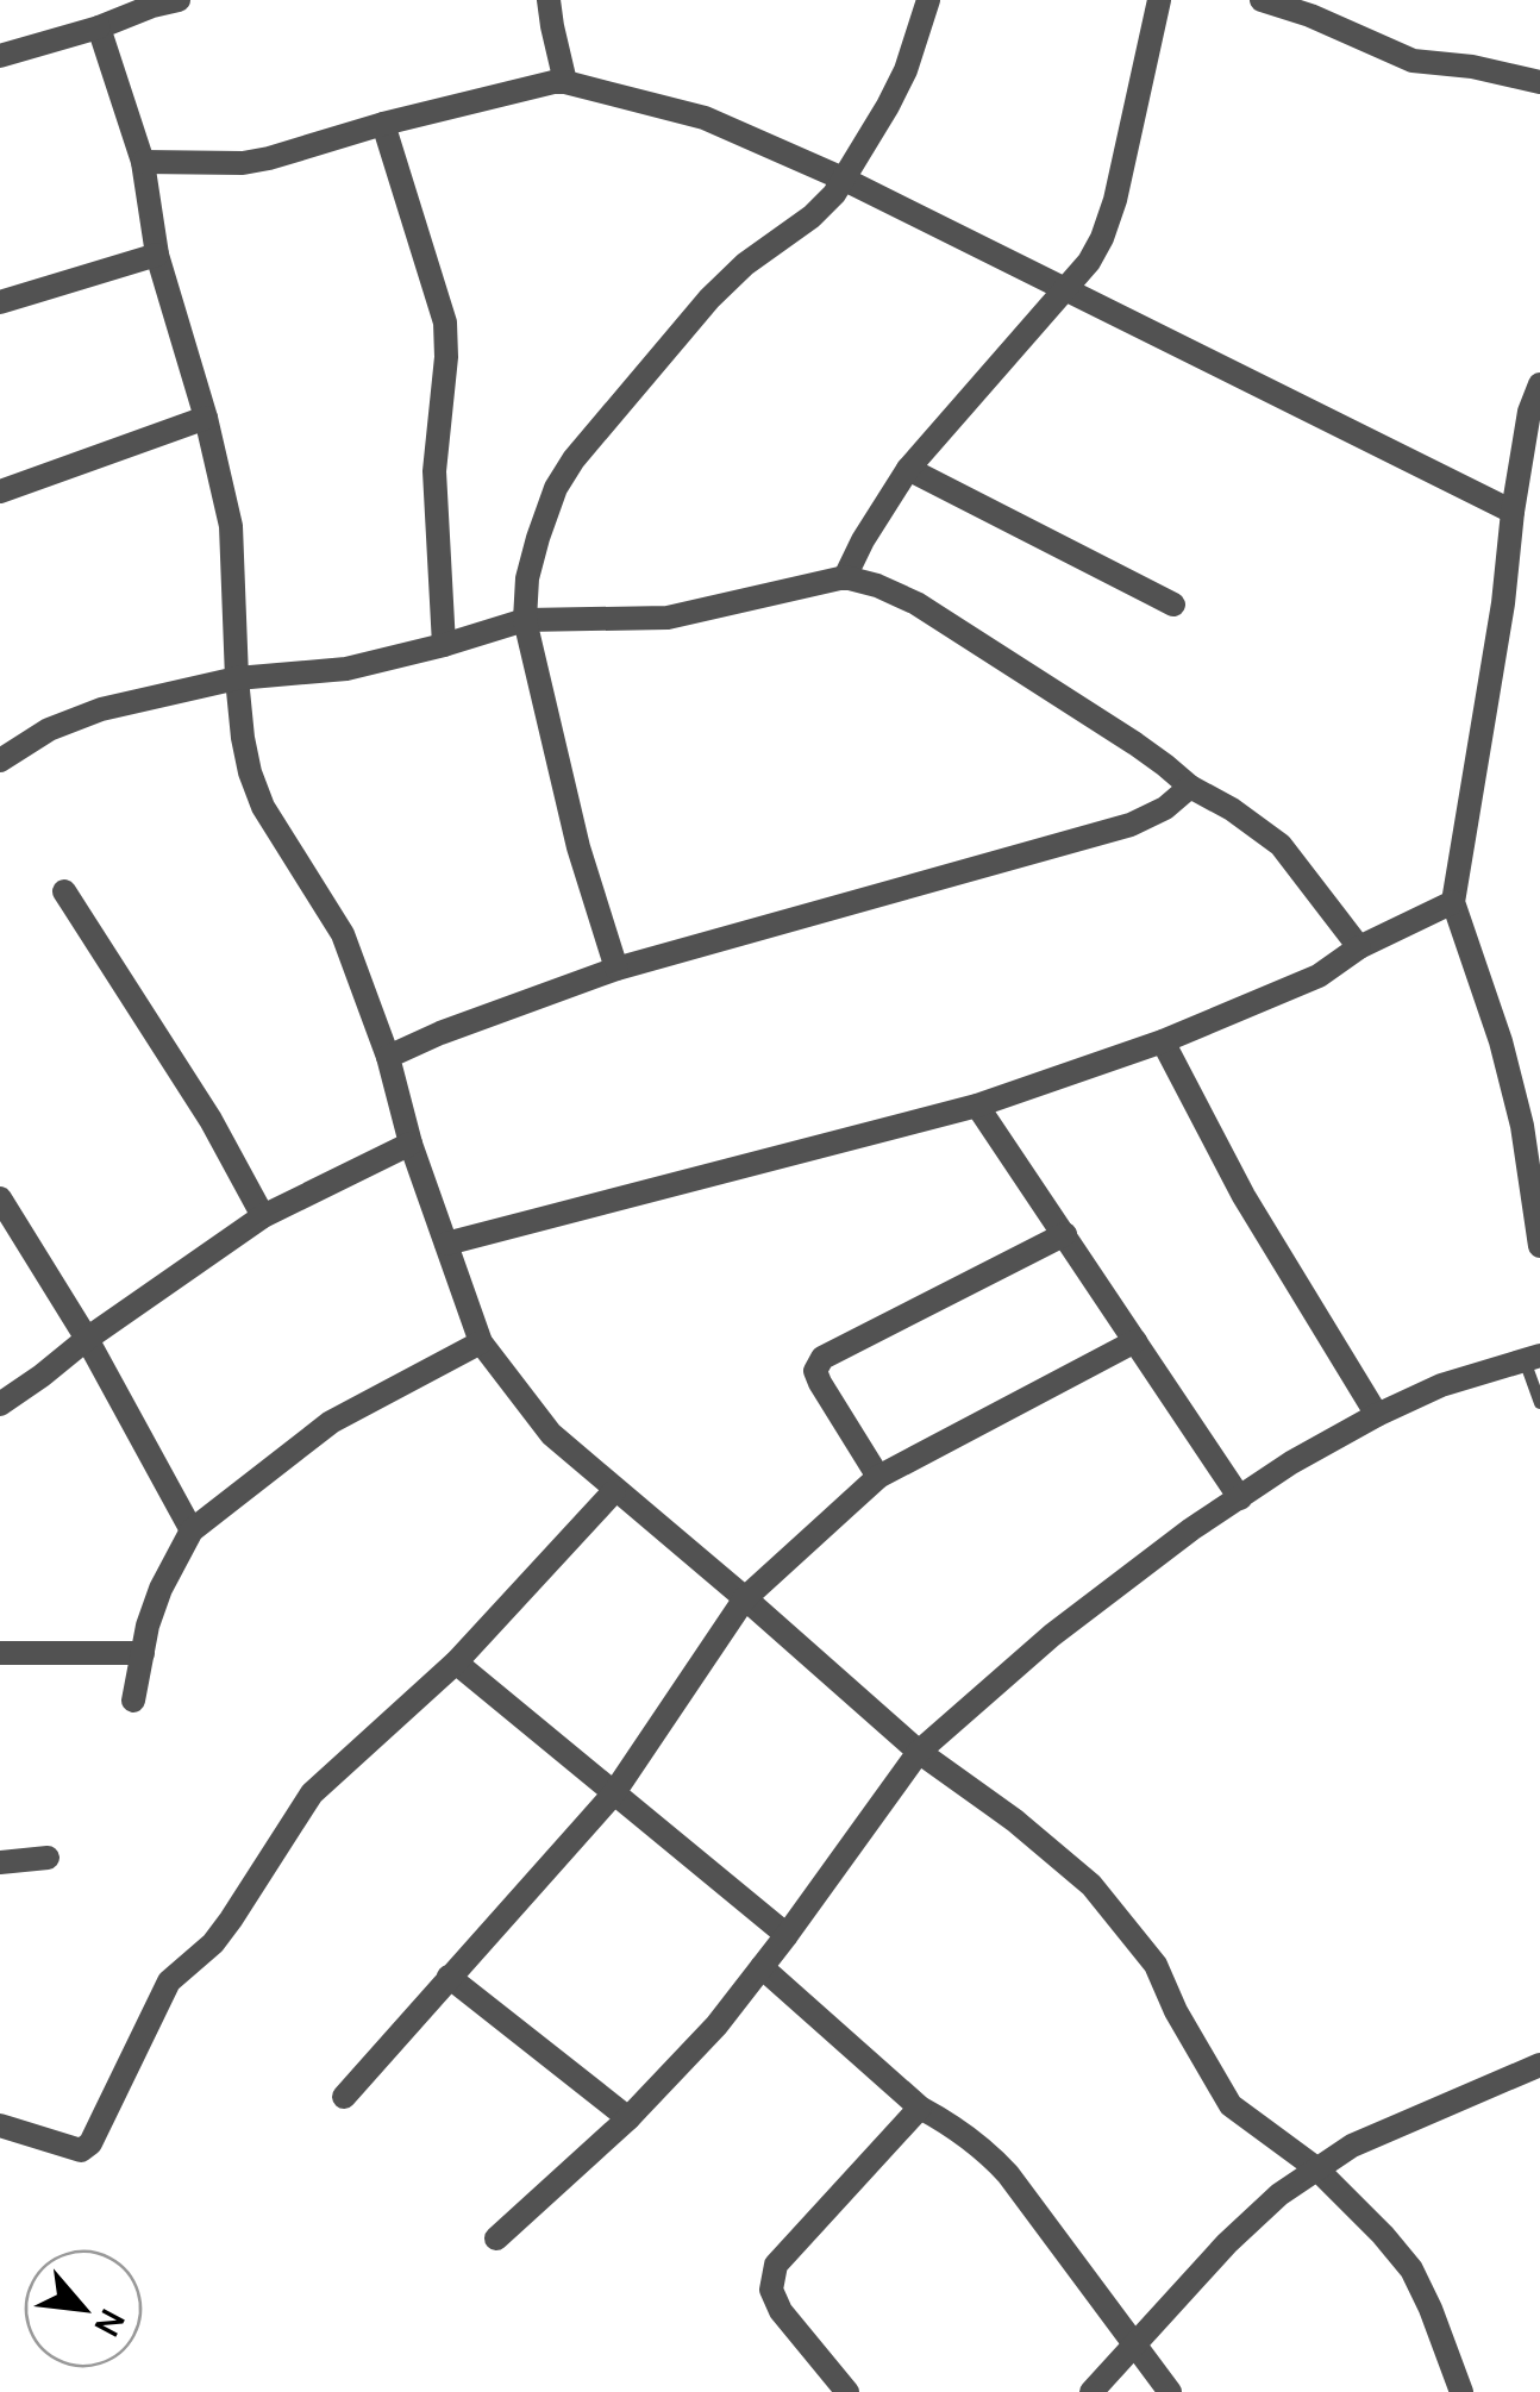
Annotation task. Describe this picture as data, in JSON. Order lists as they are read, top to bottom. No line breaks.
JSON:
{"north":"bottom right"}
